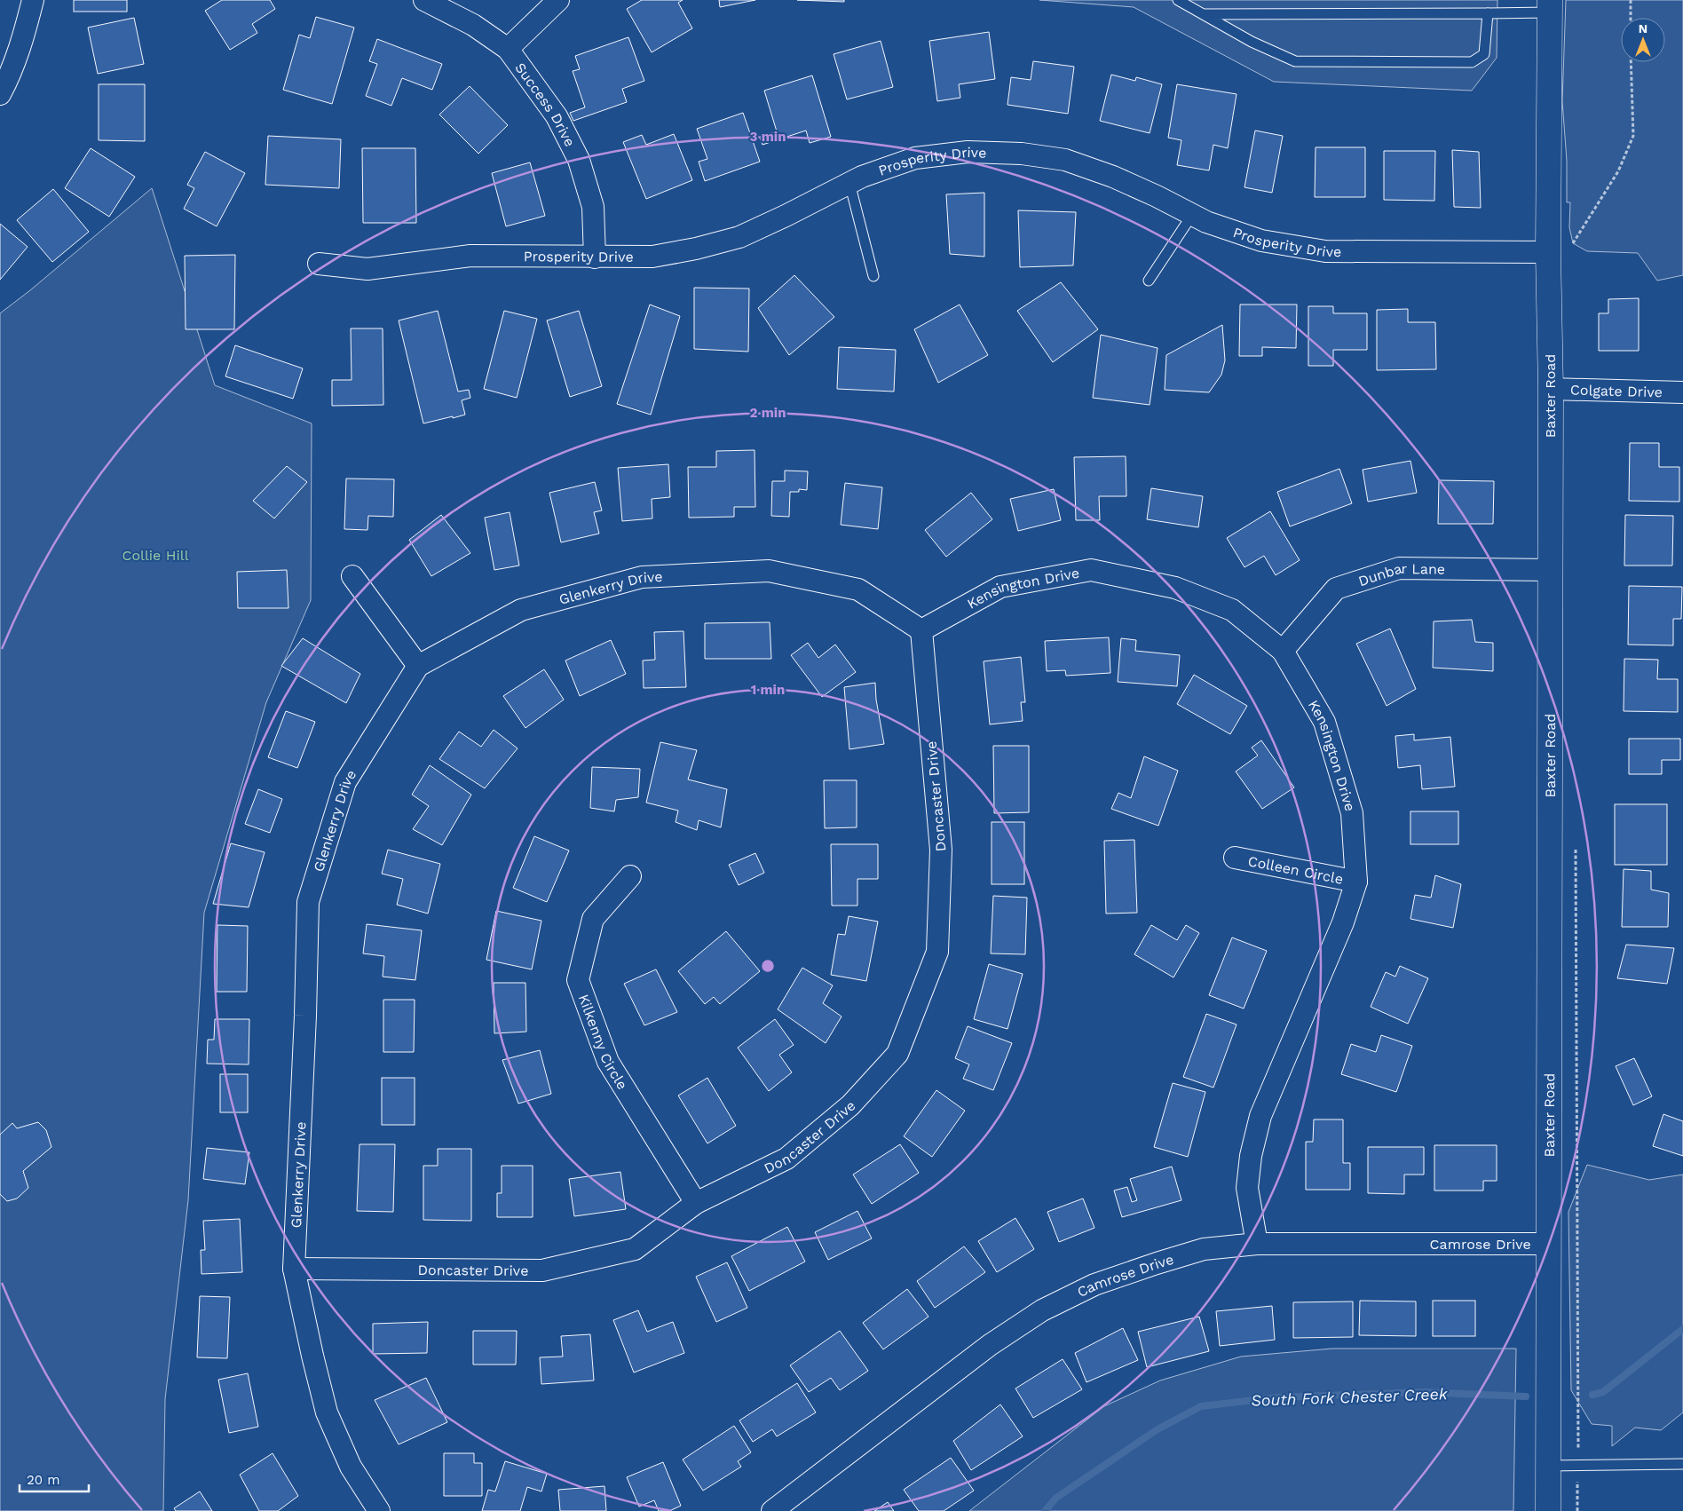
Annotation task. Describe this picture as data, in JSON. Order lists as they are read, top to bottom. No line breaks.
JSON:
{"streets":{"street":["Success Drive","Prosperity Drive","Colgate Drive","Baxter Road","Dunbar Lane","Glenkerry Drive","Kensington Drive","Doncaster Drive","Colleen Circle","Kilkenny Circle","Camrose Drive"]},"crossings":[["Success Drive","Prosperity Drive"],["Prosperity Drive","Baxter Road"],["Colgate Drive","Baxter Road"],["Baxter Road","Dunbar Lane"],["Baxter Road","Camrose Drive"],["Dunbar Lane","Kensington Drive"],["Glenkerry Drive","Kensington Drive"],["Glenkerry Drive","Doncaster Drive"],["Kensington Drive","Doncaster Drive"],["Kensington Drive","Colleen Circle"],["Kensington Drive","Camrose Drive"],["Doncaster Drive","Kilkenny Circle"]],"water":["South Fork Chester Creek"],"parks":["Collie Hill"],"scale_bar":"20 m","north":"top","rings":["3 min","2 min","1 min"]}
